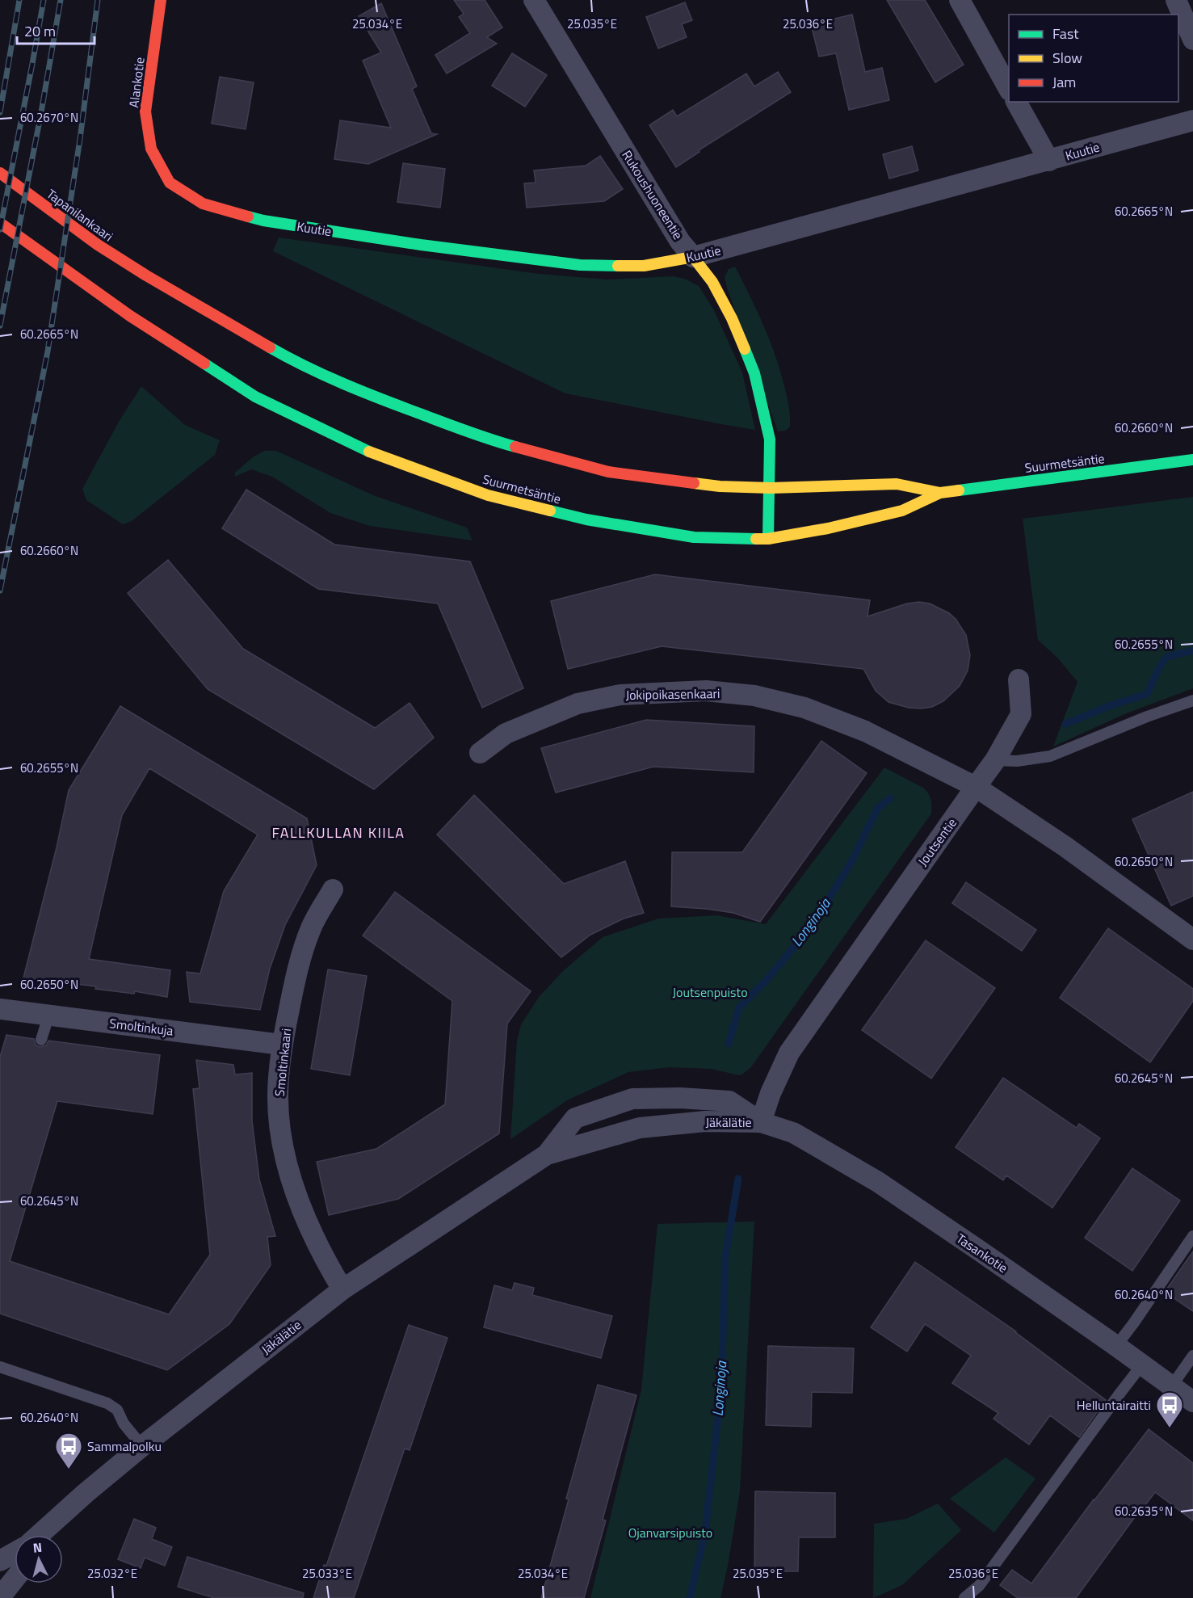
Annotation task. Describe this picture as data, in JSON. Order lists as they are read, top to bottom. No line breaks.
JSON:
{"streets":{"main road":["Alankotie","Kuutie","Rukoushuoneentie","Tapanilankaari","Suurmetsäntie"],"street":["Jokipoikasenkaari","Joutsentie","Smoltinkuja","Smoltinkaari","Jäkälätie","Tasankotie"]},"crossings":[["Alankotie","Kuutie"],["Kuutie","Rukoushuoneentie"],["Rukoushuoneentie","Suurmetsäntie"],["Tapanilankaari","Suurmetsäntie"],["Jokipoikasenkaari","Joutsentie"],["Joutsentie","Jäkälätie"],["Joutsentie","Tasankotie"],["Smoltinkuja","Smoltinkaari"],["Smoltinkaari","Jäkälätie"],["Jäkälätie","Tasankotie"]],"districts":["FALLKULLAN KIILA"],"water":["Longinoja"],"parks":["Joutsenpuisto","Ojanvarsipuisto"],"places":{"bus stop":["Helluntairaitti","Sammalpolku"]},"legend":["Fast","Slow","Jam"],"scale_bar":"20 m","north":"top","coordinates":["25.034°E","25.035°E","25.036°E","60.2670°N","60.2665°N","60.2660°N","60.2655°N","60.2650°N","60.2645°N","60.2640°N","60.2635°N","25.032°E","25.033°E"]}
